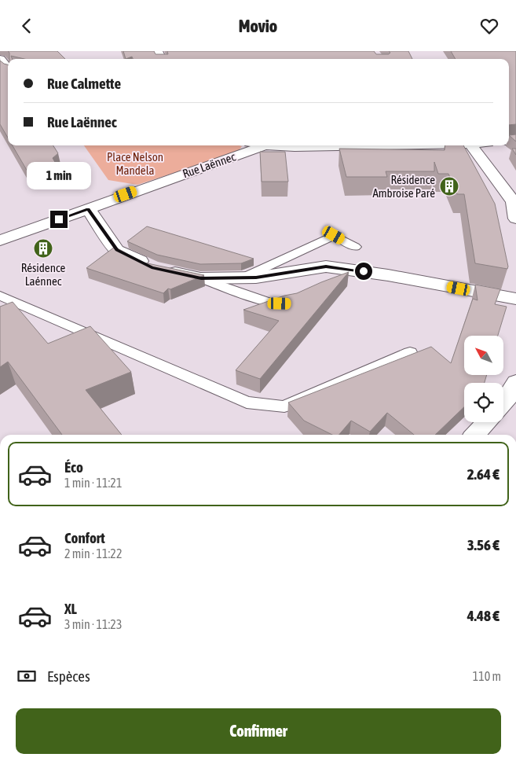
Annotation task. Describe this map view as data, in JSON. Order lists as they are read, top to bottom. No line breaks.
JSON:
{"streets":{"street":["Rue Laënnec"]},"parks":["Place Nelson Mandela"],"places":{"building":["Résidence Ambroise Paré","Résidence Laénnec"]},"north":"top left","page":{"header":"Movio","banner":["Rue Calmette","Rue Laënnec"],"bubble":"1 min","list":[{"name":"Éco","note":"1 min · 11:21","value":"2.64 €"},{"name":"Confort","note":"2 min · 11:22","value":"3.56 €"},{"name":"XL","note":"3 min · 11:23","value":"4.48 €"}],"pay":["Espèces","110 m"],"buttons":"Confirmer"}}
